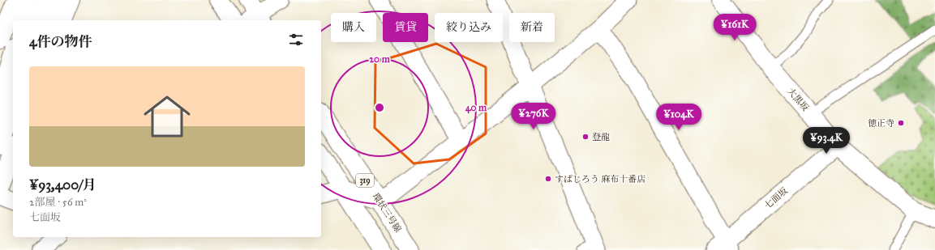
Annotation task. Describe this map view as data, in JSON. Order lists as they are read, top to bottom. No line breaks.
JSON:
{"streets":{"main road":["大黒坂","319","環状三号線"],"street":["七面坂"]},"crossings":[["大黒坂","七面坂"]],"places":["徳正寺","登龍","すぱじろう 麻布十番店"],"page":{"chip":["購入","賃貸","絞り込み","新着"],"price":["¥161K","¥276K","¥104K","¥93.4K"],"heading":"4件の物件","list":[{"name":"¥93,400/月","note":"2部屋 · 56 m² · 七面坂"}]},"rings":["20 m","40 m"]}
